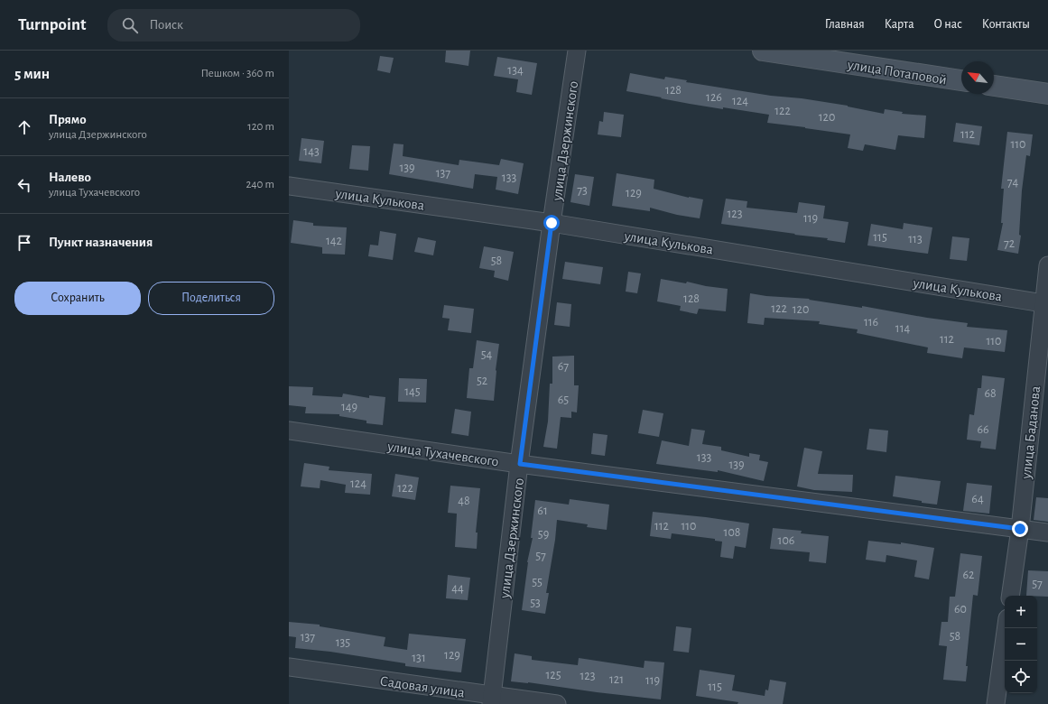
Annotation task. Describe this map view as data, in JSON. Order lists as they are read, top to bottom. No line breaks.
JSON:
{"streets":{"main road":["улица Потаповой"],"street":["улица Дзержинского","улица Кулькова","улица Баданова","улица Тухачевского","Садовая улица"]},"crossings":[["улица Дзержинского","улица Кулькова"],["улица Дзержинского","улица Тухачевского"],["улица Дзержинского","Садовая улица"],["улица Кулькова","улица Баданова"],["улица Баданова","улица Тухачевского"]],"house_numbers":["134","128","126","124","122","120","112","110","143","139","137","133","74","73","129","123","119","115","113","142","72","58","128","122","120","116","114","112","110","54","67","52","145","68","65","149","66","133","139","124","122","64","48","61","112","110","108","59","106","57","62","55","57","44","53","60","58","137","135","129","131","125","123","121","119","115"],"north":"top left","page":{"header":"Turnpoint","search":"Поиск","nav":["Главная","Карта","О нас","Контакты"],"heading":["5 мин","Пешком · 360 m"],"list":[["Прямо","улица Дзержинского","120 m"],["Налево","улица Тухачевского","240 m"],"Пункт назначения"],"buttons":["Сохранить","Поделиться"],"map_buttons":["+","−"]}}
